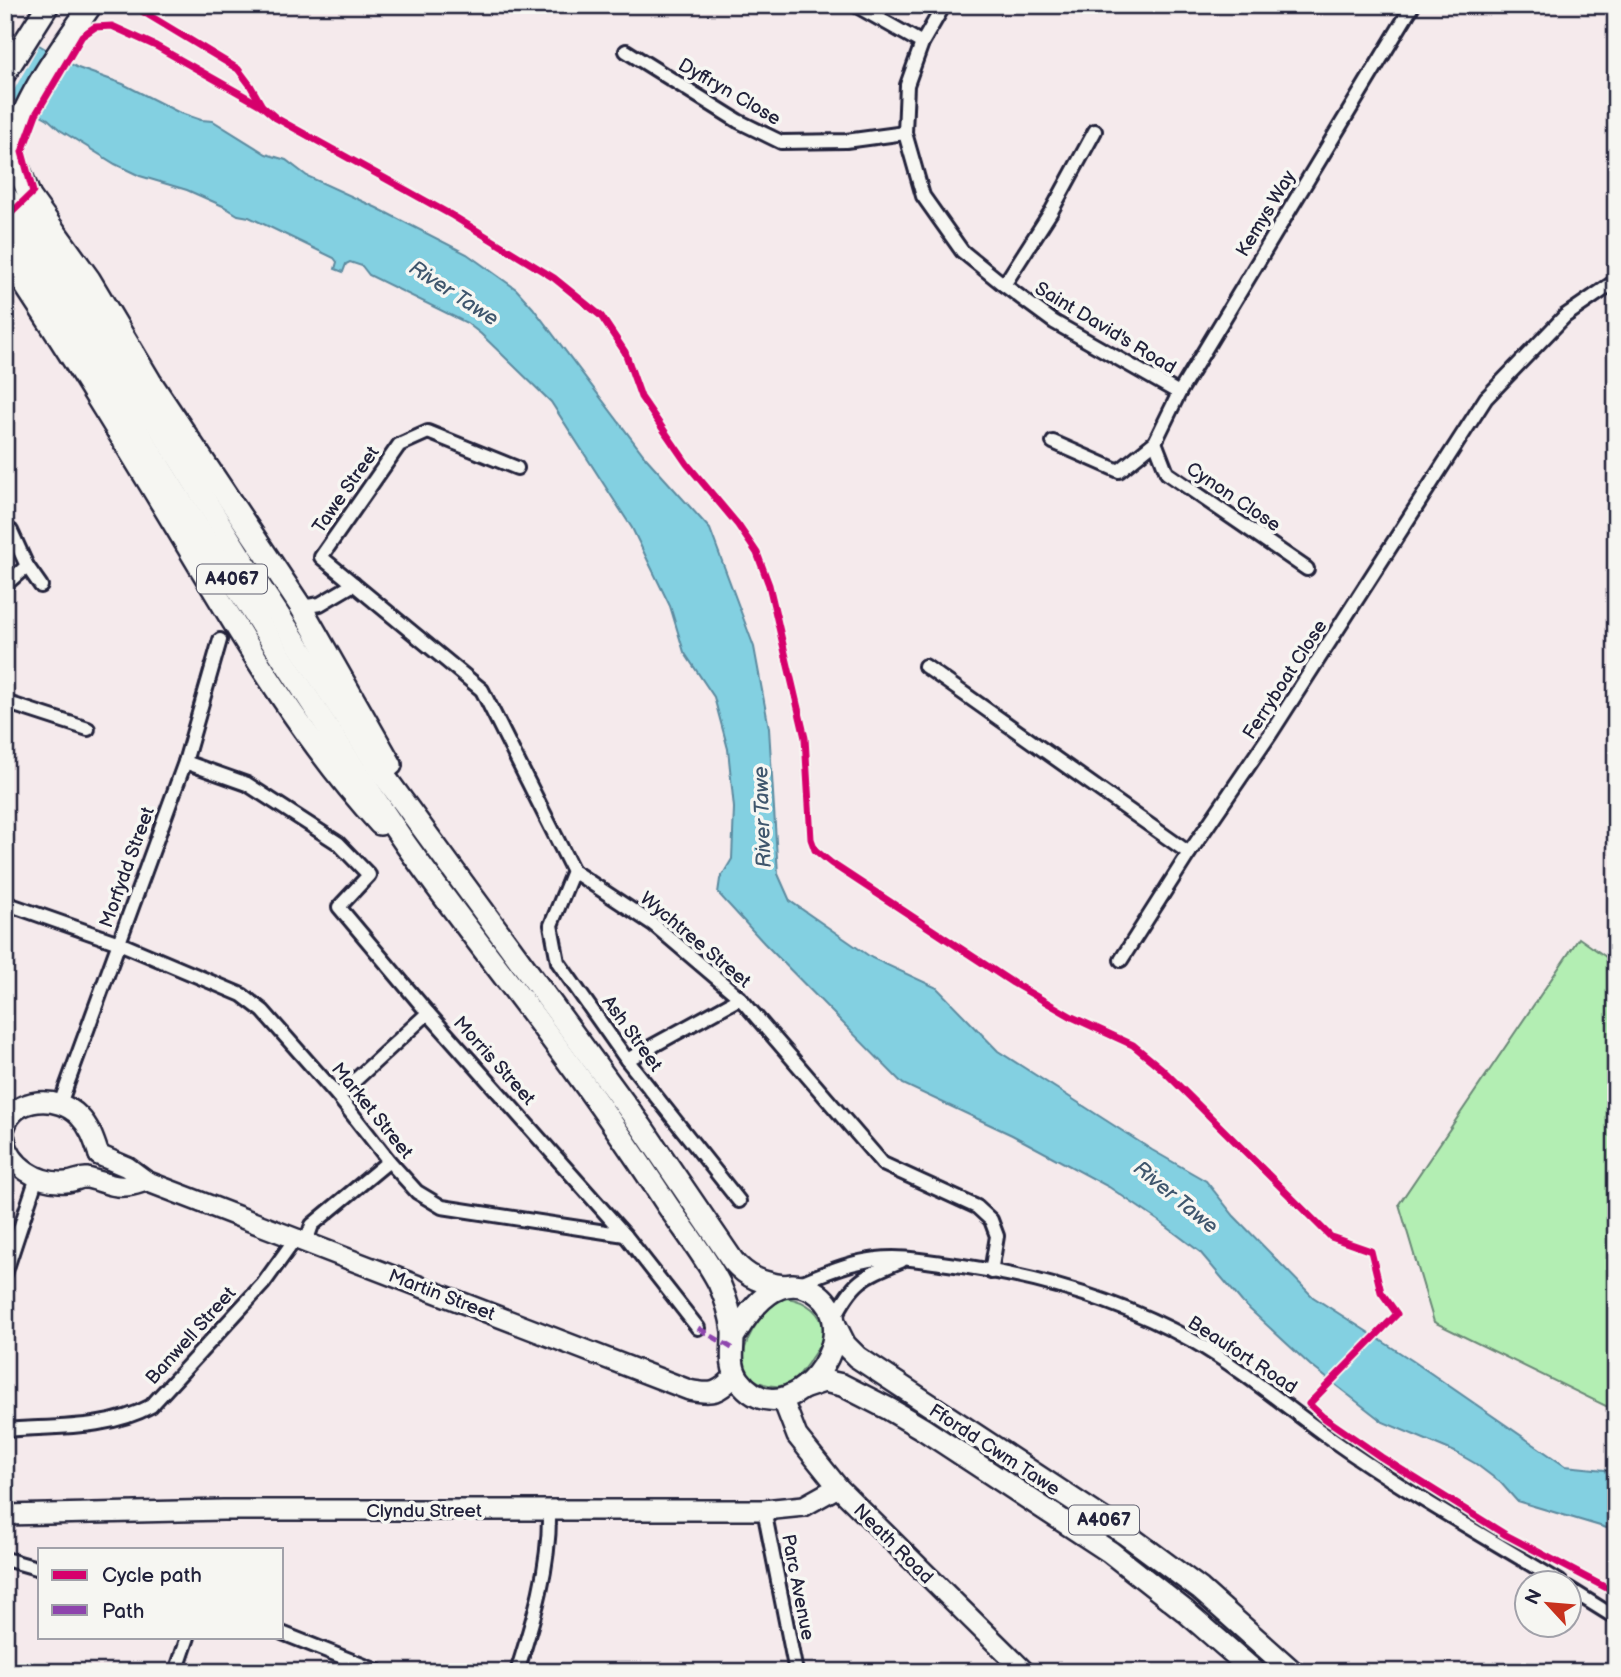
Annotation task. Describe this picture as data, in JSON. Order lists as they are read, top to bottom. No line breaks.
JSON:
{"streets":{"main road":["A4067","Martin Street","Ffordd Cwm Tawe","Clyndu Street","Neath Road"],"street":["Dyffryn Close","Kemys Way","Saint David's Road","Tawe Street","Cynon Close","Ferryboat Close","Morfydd Street","Wychtree Street","Ash Street","Morris Street","Market Street","Banwell Street","Beaufort Road","Parc Avenue"]},"crossings":[["Dyffryn Close","Saint David's Road"],["Kemys Way","Saint David's Road"],["Kemys Way","Cynon Close"],["A4067","Martin Street"],["A4067","Beaufort Road"],["A4067","Ffordd Cwm Tawe"],["A4067","Neath Road"],["Morfydd Street","Morris Street"],["Morfydd Street","Market Street"],["Wychtree Street","Ash Street"],["Wychtree Street","Beaufort Road"],["Morris Street","Market Street"],["Market Street","Banwell Street"],["Martin Street","Banwell Street"],["Martin Street","Beaufort Road"],["Martin Street","Ffordd Cwm Tawe"],["Martin Street","Neath Road"],["Beaufort Road","Ffordd Cwm Tawe"],["Beaufort Road","Neath Road"],["Ffordd Cwm Tawe","Neath Road"],["Clyndu Street","Neath Road"],["Clyndu Street","Parc Avenue"]],"water":["River Tawe"],"legend":["Cycle path","Path"],"north":"top left"}
